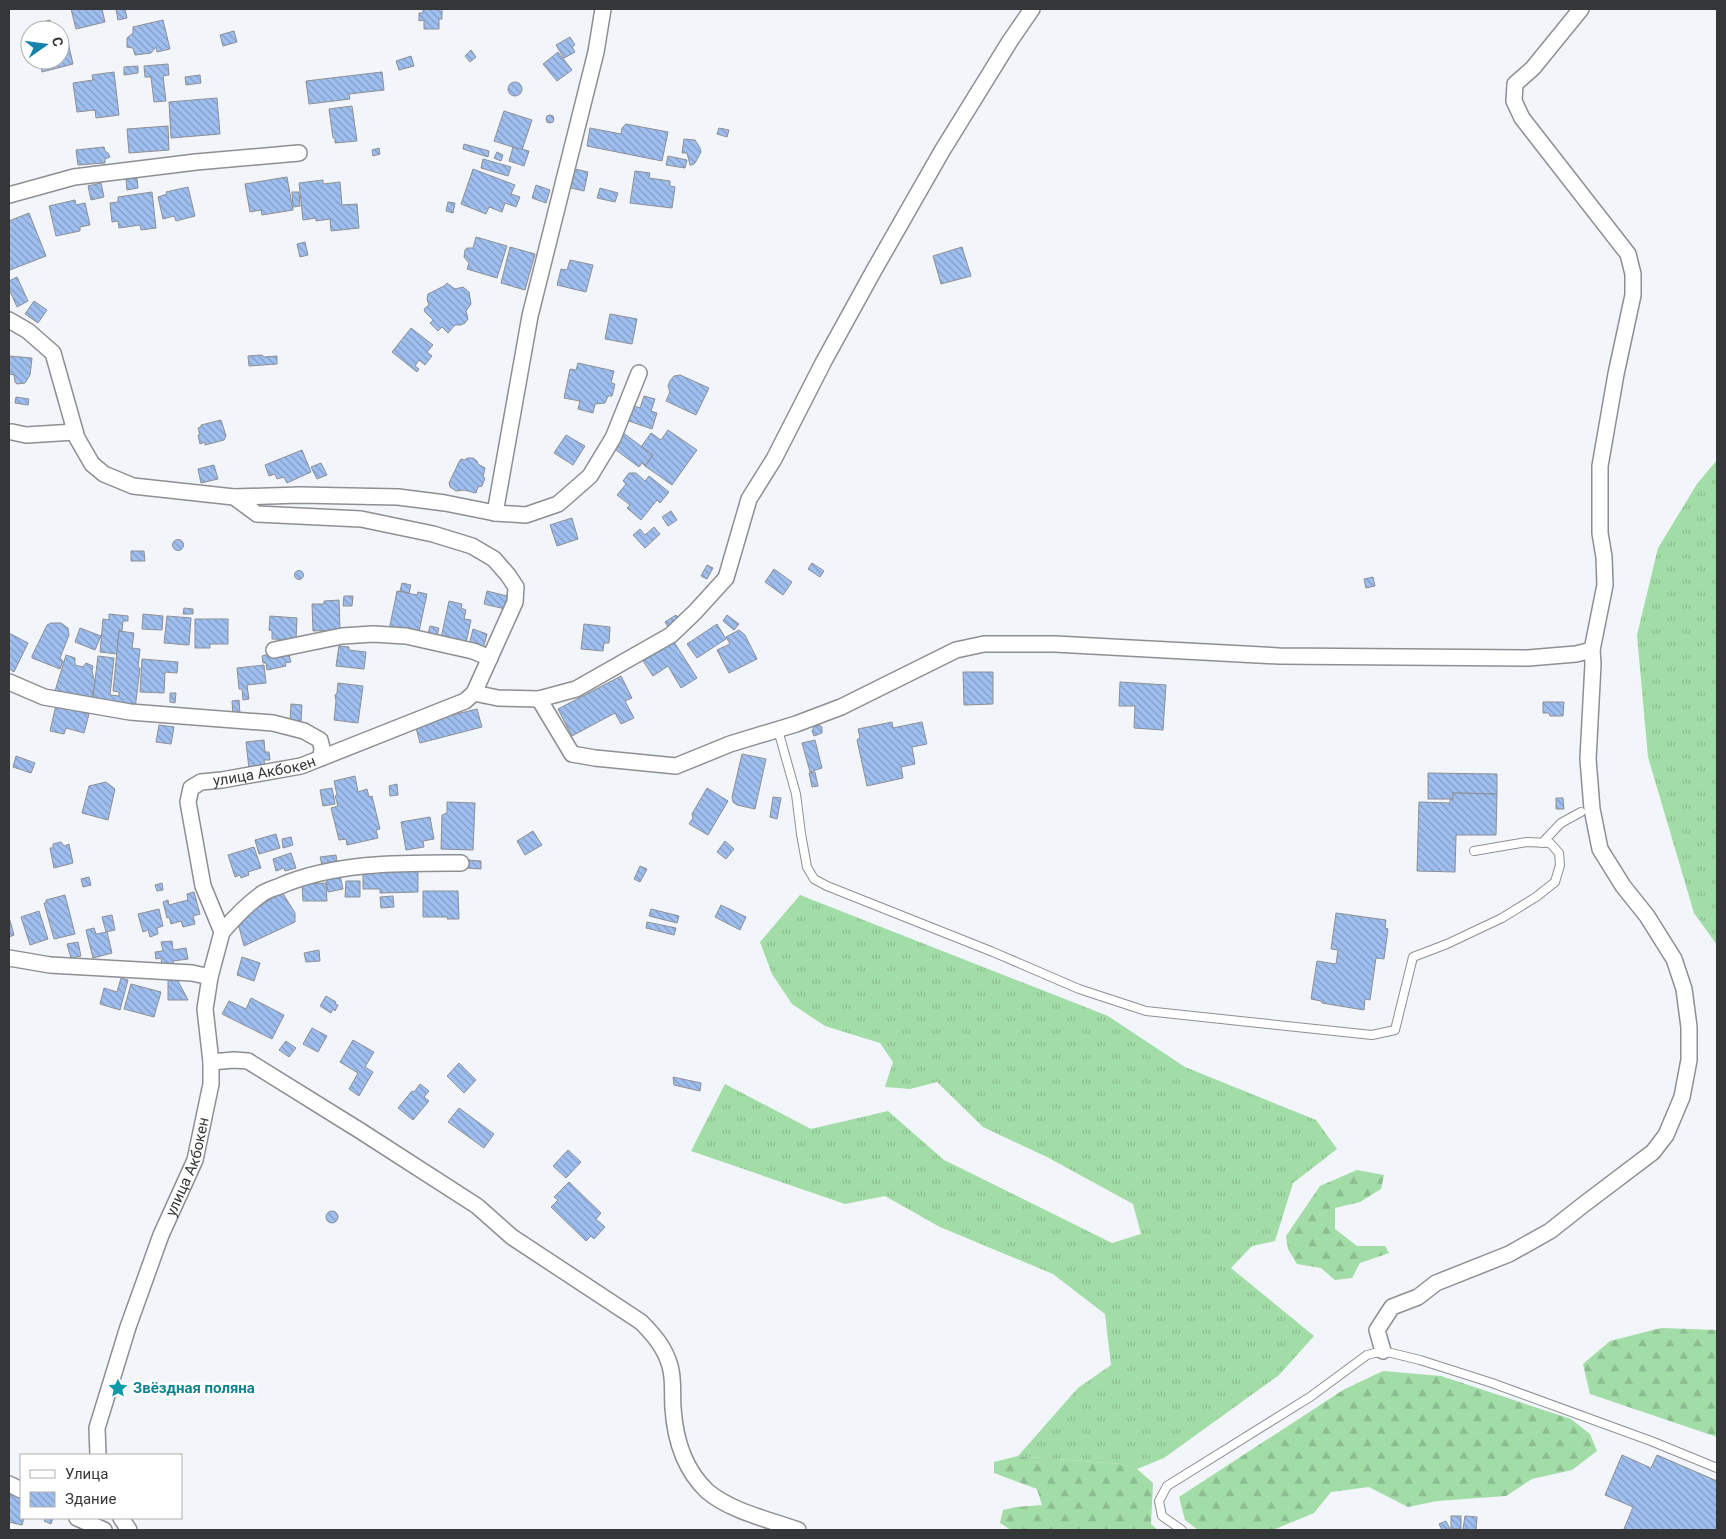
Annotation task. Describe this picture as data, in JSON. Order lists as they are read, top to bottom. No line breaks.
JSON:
{"streets":{"street":["улица Акбокен"]},"places":{"place":["Звёздная поляна"]},"legend":["Улица","Здание"],"north":"right"}
